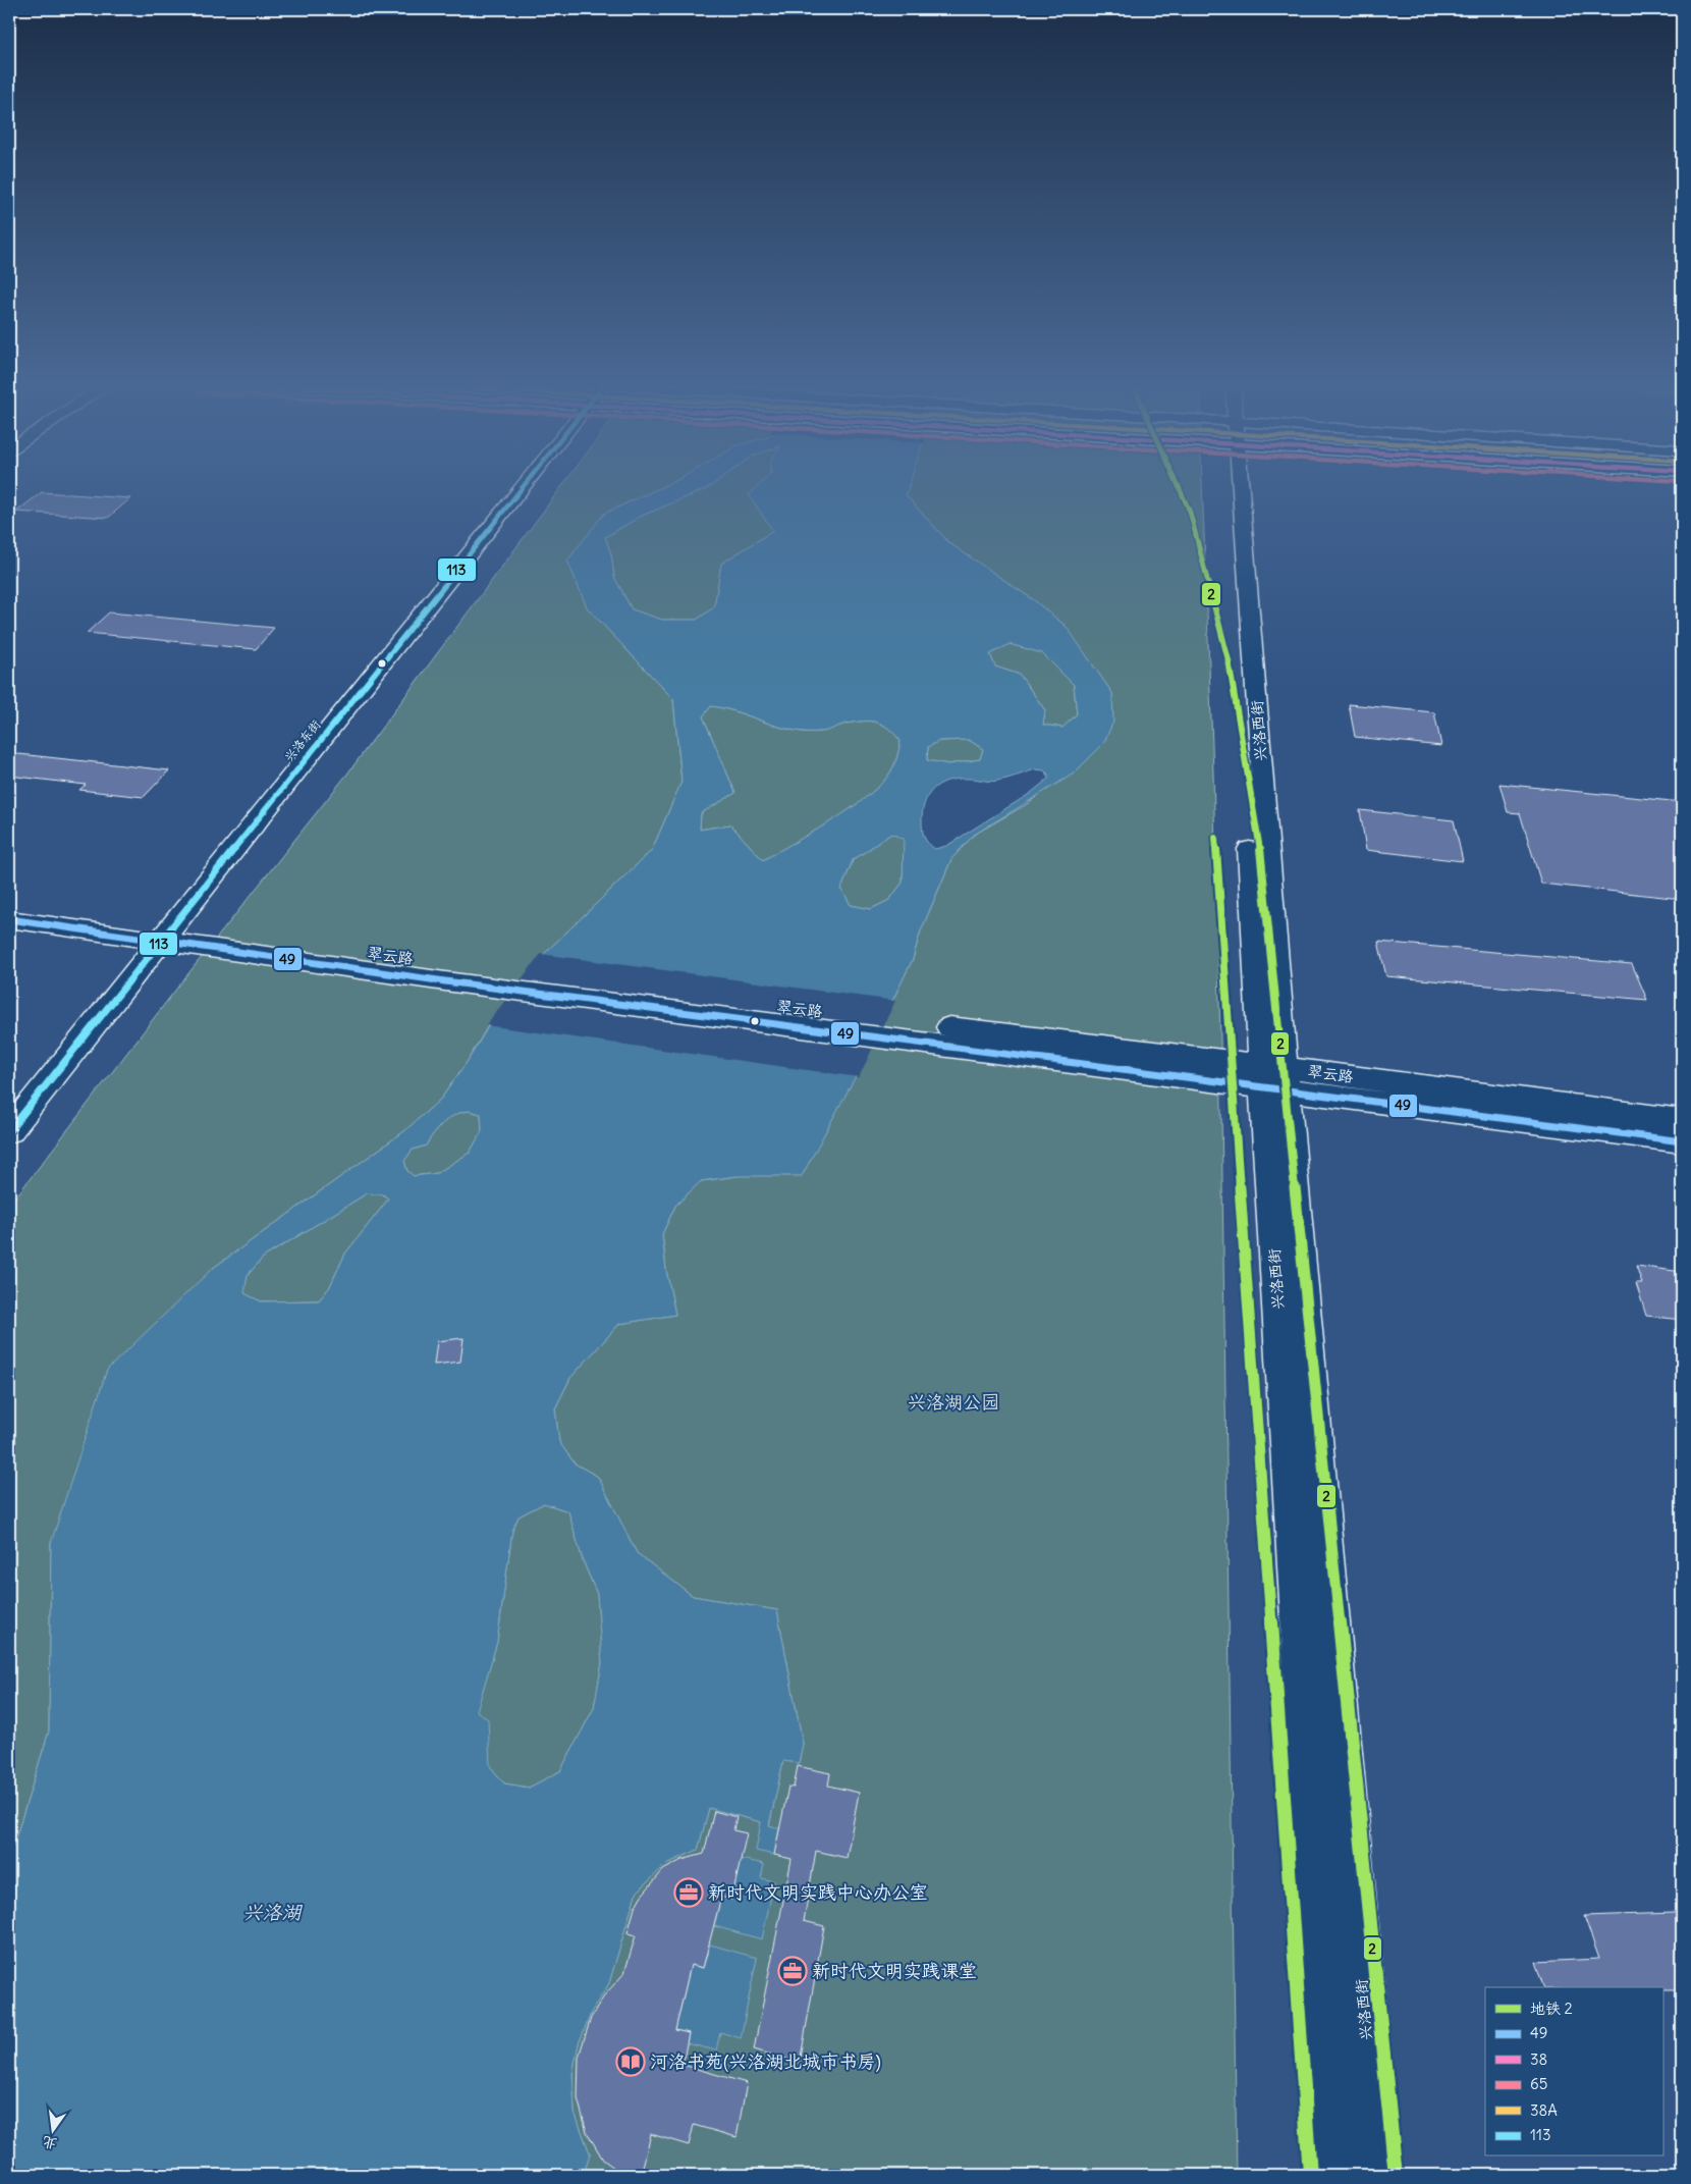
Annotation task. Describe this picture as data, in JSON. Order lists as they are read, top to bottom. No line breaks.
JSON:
{"streets":{"street":["兴洛西街","兴洛东街","翠云路"]},"crossings":[["兴洛西街","翠云路"],["兴洛东街","翠云路"]],"water":["兴洛湖"],"parks":["兴洛湖公园"],"places":{"office":["新时代文明实践中心办公室","新时代文明实践课堂"],"library":["河洛书苑(兴洛湖北城市书房)"]},"lines":["metro line 2","transit line 113","transit line 49"],"legend":["地铁 2","49","38","65","38A","113"],"north":"bottom"}
